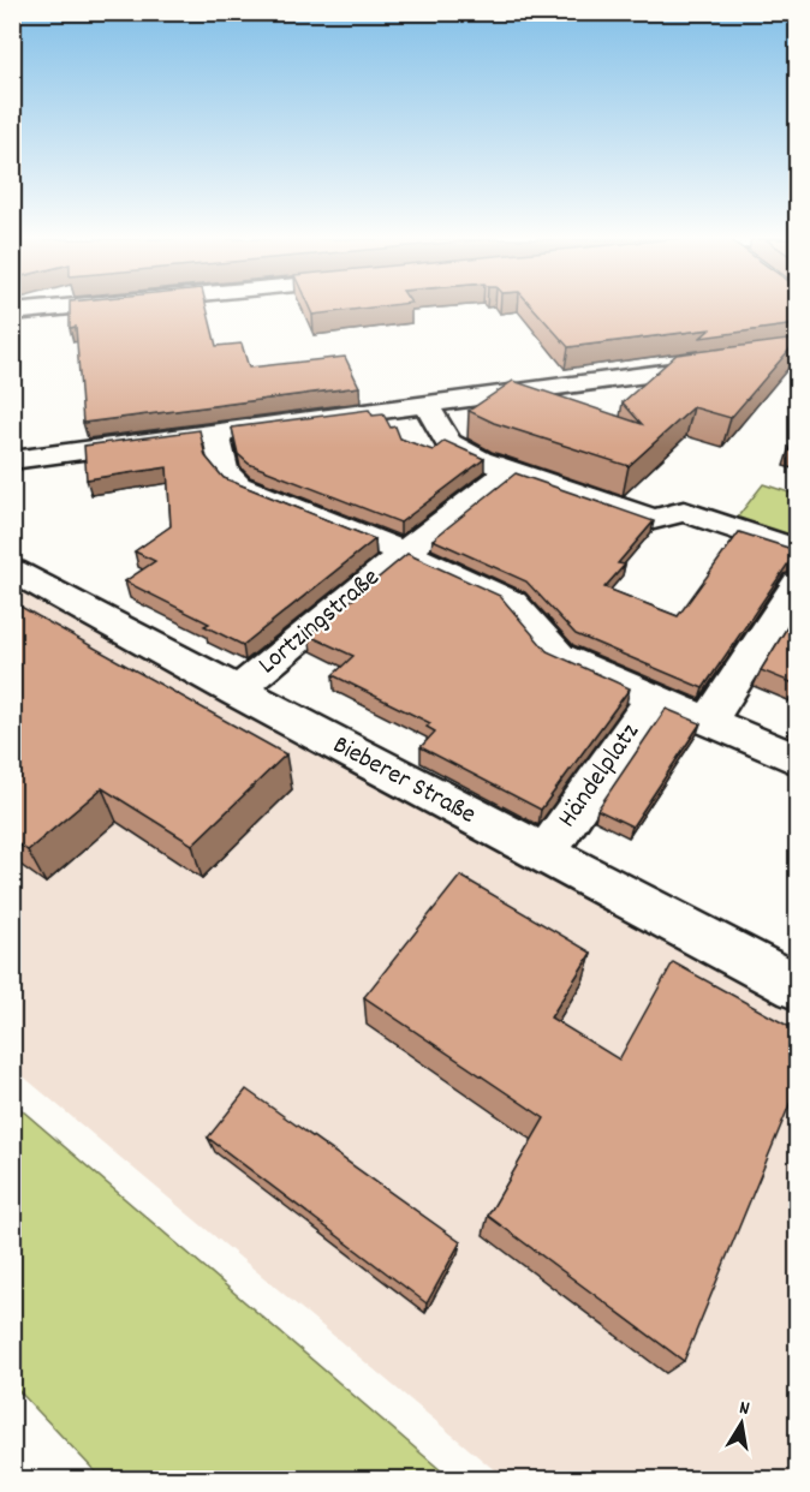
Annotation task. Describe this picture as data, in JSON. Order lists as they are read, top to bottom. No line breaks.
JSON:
{"streets":{"street":["Lortzingstraße","Händelplatz","Bieberer Straße"]},"crossings":[["Lortzingstraße","Händelplatz"],["Lortzingstraße","Bieberer Straße"],["Händelplatz","Bieberer Straße"]],"north":"top"}
